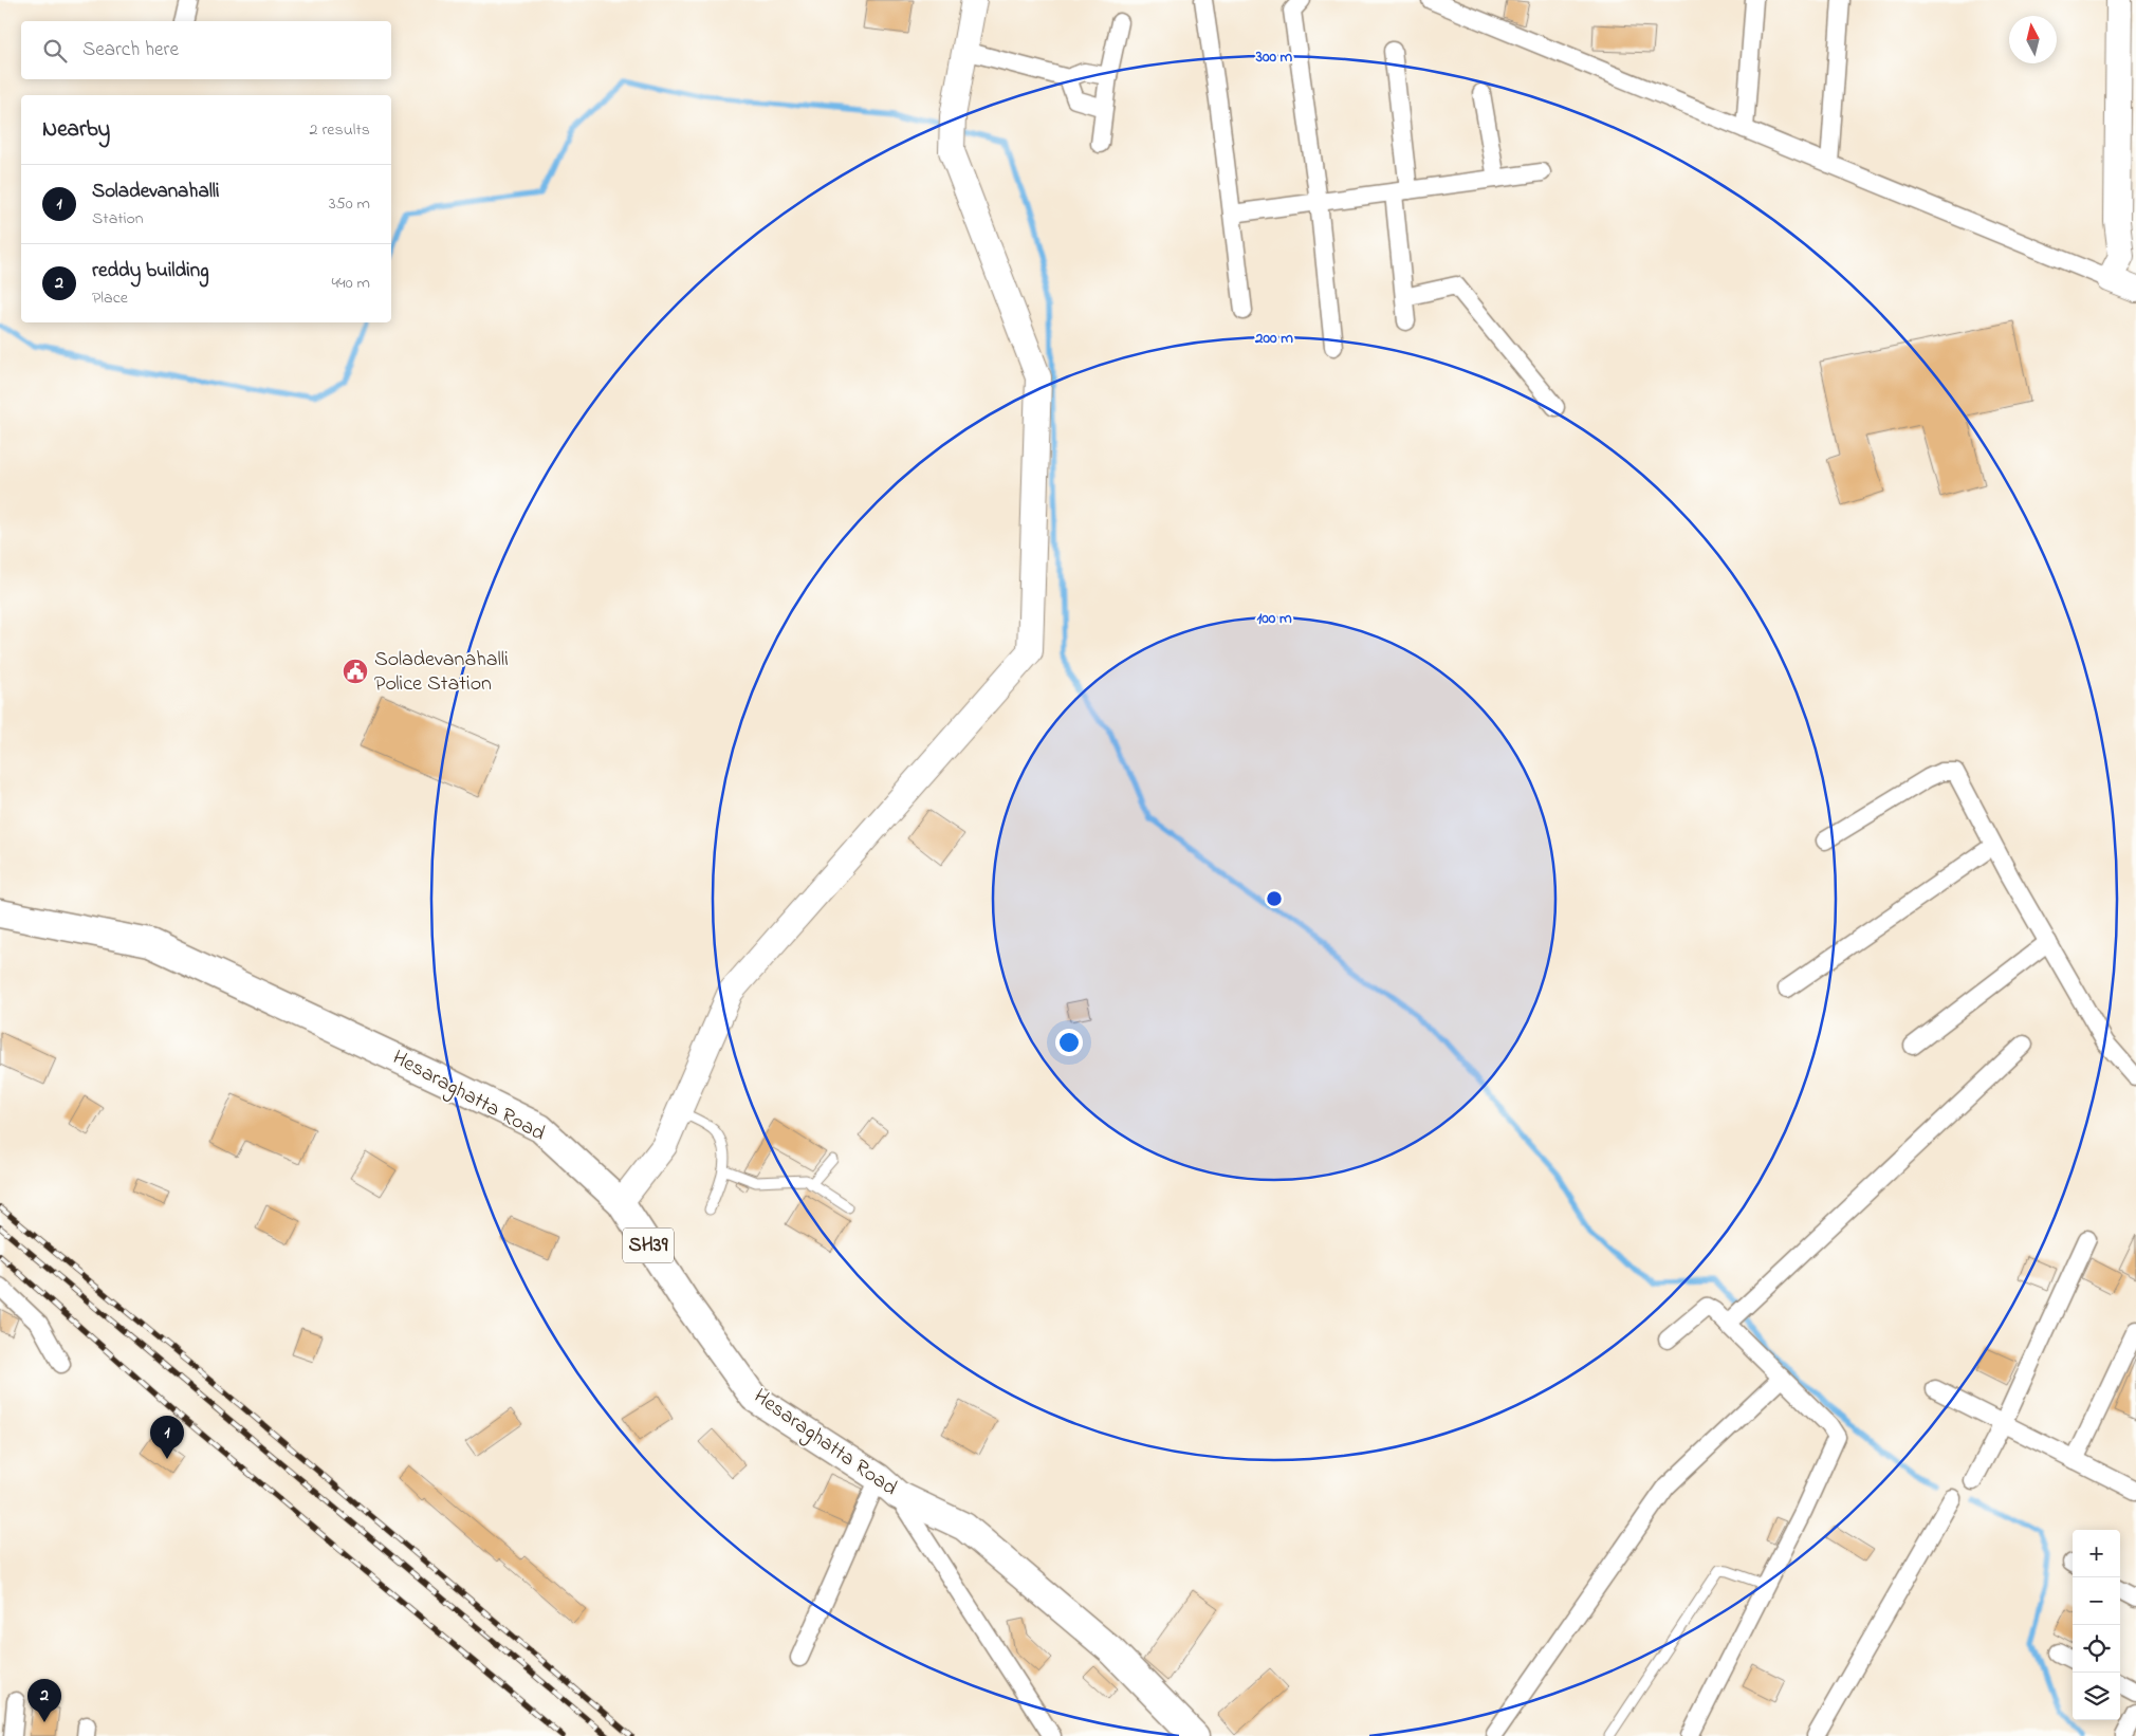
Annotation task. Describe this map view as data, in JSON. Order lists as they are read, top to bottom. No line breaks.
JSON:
{"streets":{"main road":["Hesaraghatta Road","SH39"]},"places":{"public building":["Soladevanahalli Police Station"]},"north":"top","page":{"search":"Search here","heading":["Nearby","2 results"],"list":[{"mark":"1","name":"Soladevanahalli","note":"Station","value":"350 m"},{"mark":"2","name":"reddy building","note":"Place","value":"440 m"}],"pins":["1","2"],"map_buttons":["+","−"]},"rings":["300 m","200 m","100 m"]}
